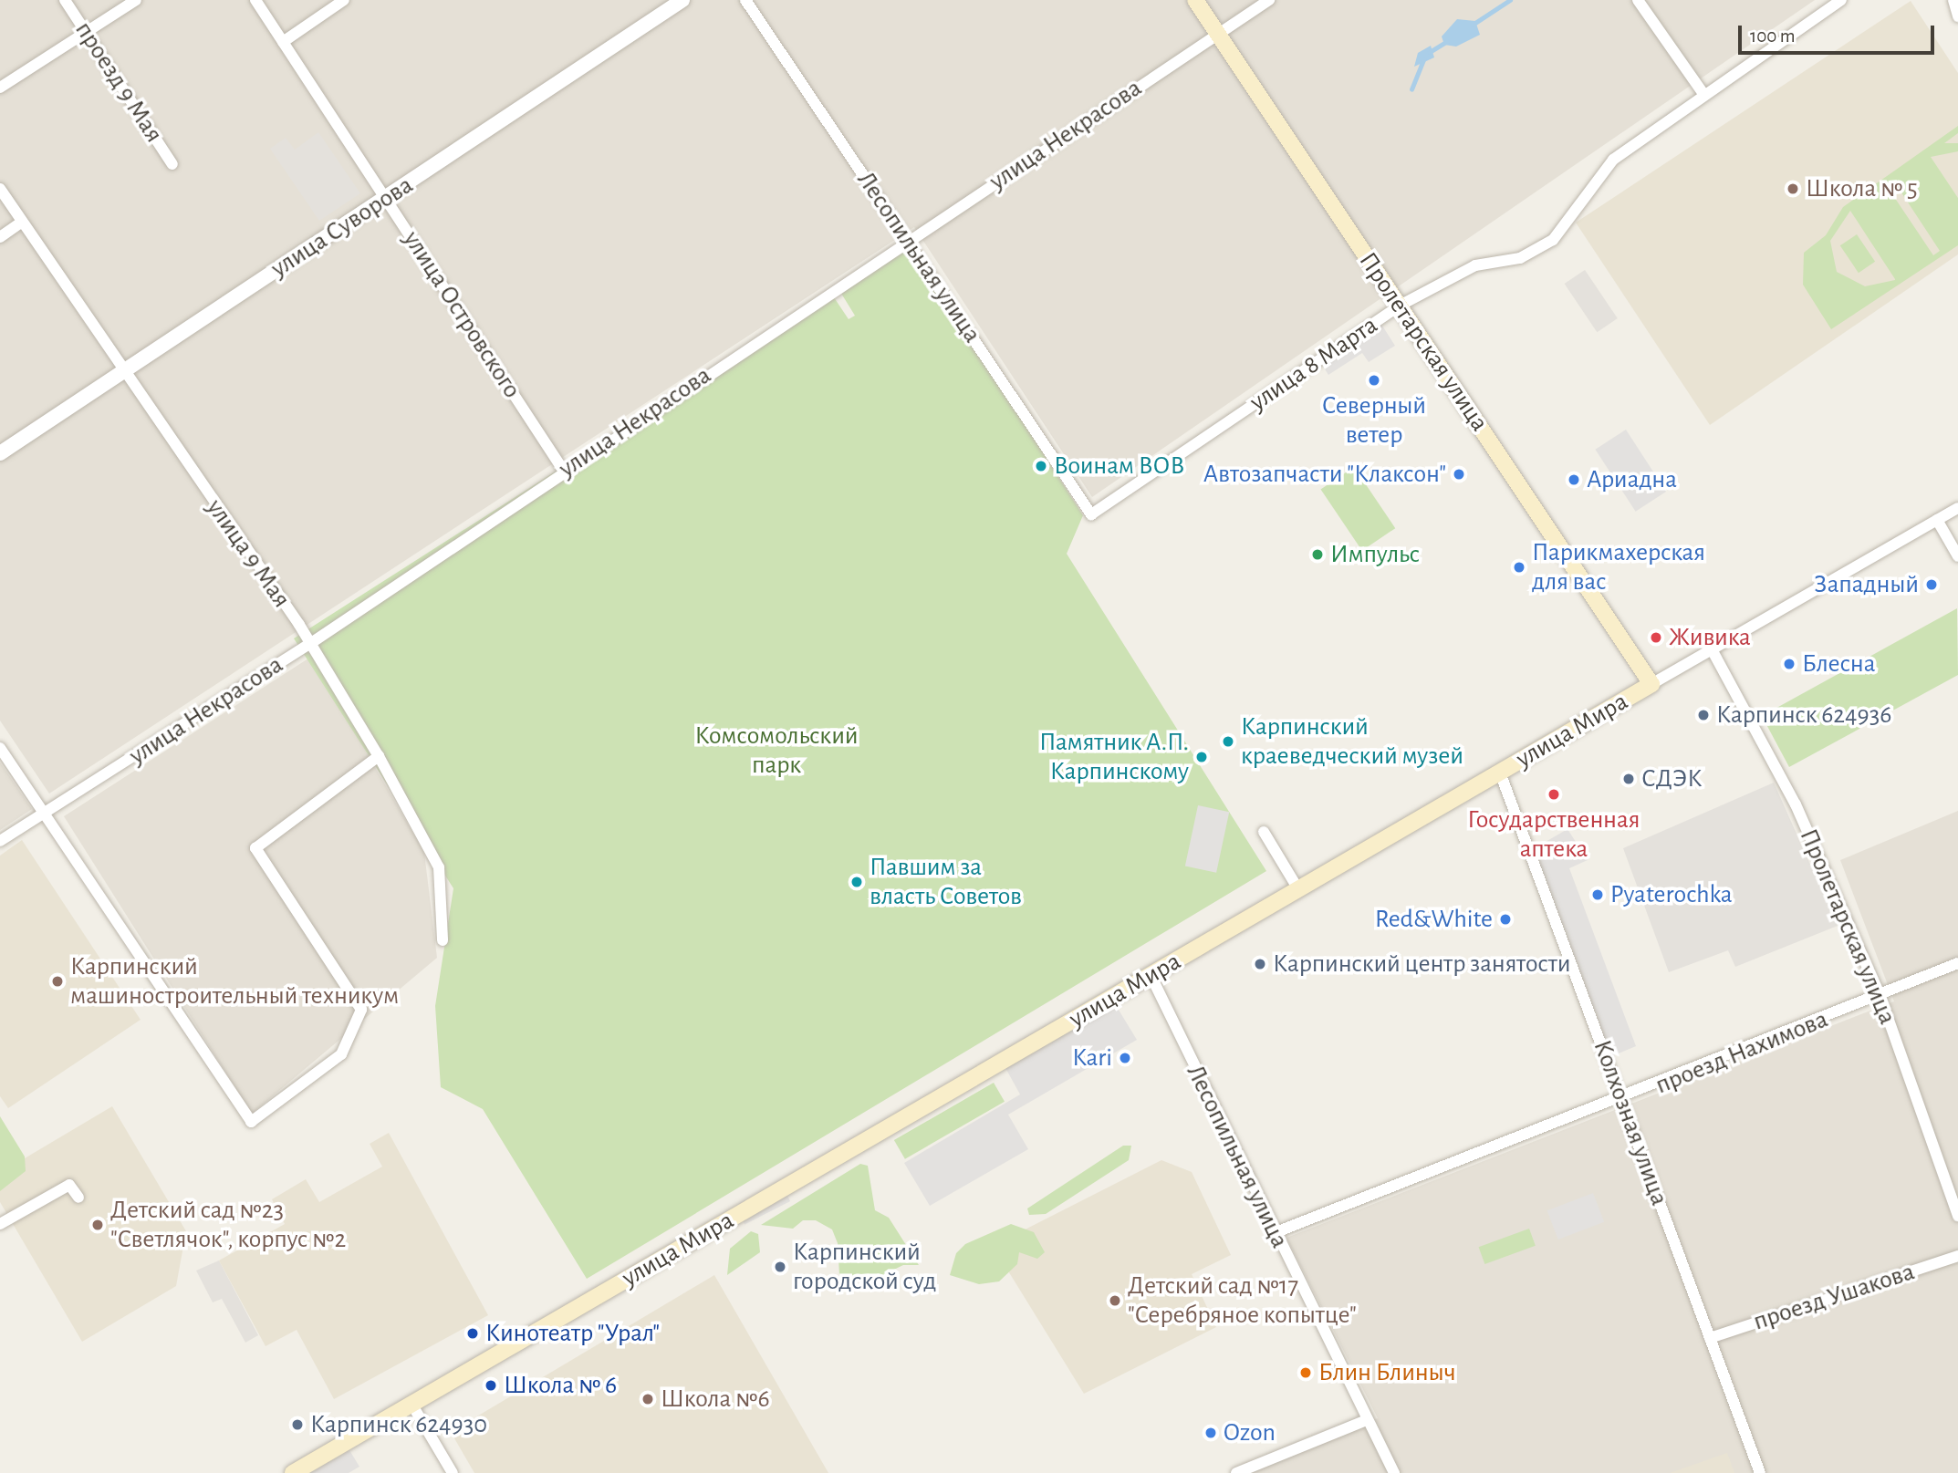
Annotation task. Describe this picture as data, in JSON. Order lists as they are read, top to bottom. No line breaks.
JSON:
{"streets":{"main road":["Пролетарская улица","улица Мира"],"street":["проезд 9 Мая","улица Некрасова","улица Суворова","Лесопильная улица","улица Островского","улица 8 Марта","улица 9 Мая","проезд Нахимова","Колхозная улица","проезд Ушакова"]},"crossings":[["улица Некрасова","Лесопильная улица"],["улица Некрасова","улица Островского"],["улица Некрасова","Пролетарская улица"],["улица Некрасова","улица 9 Мая"],["улица Суворова","улица Островского"],["улица Суворова","улица 9 Мая"],["Лесопильная улица","улица 8 Марта"],["Лесопильная улица","улица Мира"],["Лесопильная улица","проезд Нахимова"],["Пролетарская улица","улица 8 Марта"],["Пролетарская улица","улица Мира"],["Пролетарская улица","проезд Нахимова"],["улица Мира","Колхозная улица"],["проезд Нахимова","Колхозная улица"],["Колхозная улица","проезд Ушакова"]],"parks":["Комсомольский парк"],"places":["Школа № 5","Северный ветер","Воинам ВОВ","Автозапчасти \"Клаксон\"","Ариадна","Импульс","Парикмахерская для вас","Западный","Живика","Блесна","Карпинск 624936","Карпинский краеведческий музей","Памятник А.П. Карпинскому","СДЭК","Государственная аптека","Павшим за власть Советов","Pyaterochka","Red&White","Карпинский центр занятости","Карпинский машиностроительный техникум","Kari","Детский сад №23 \"Светлячок\", корпус №2","Карпинский городской суд","Детский сад №17 \"Серебряное копытце\"","Кинотеатр \"Урал\"","Блин Блиныч","Школа № 6","Школа №6","Карпинск 624930","Ozon"],"scale_bar":"100 m"}
